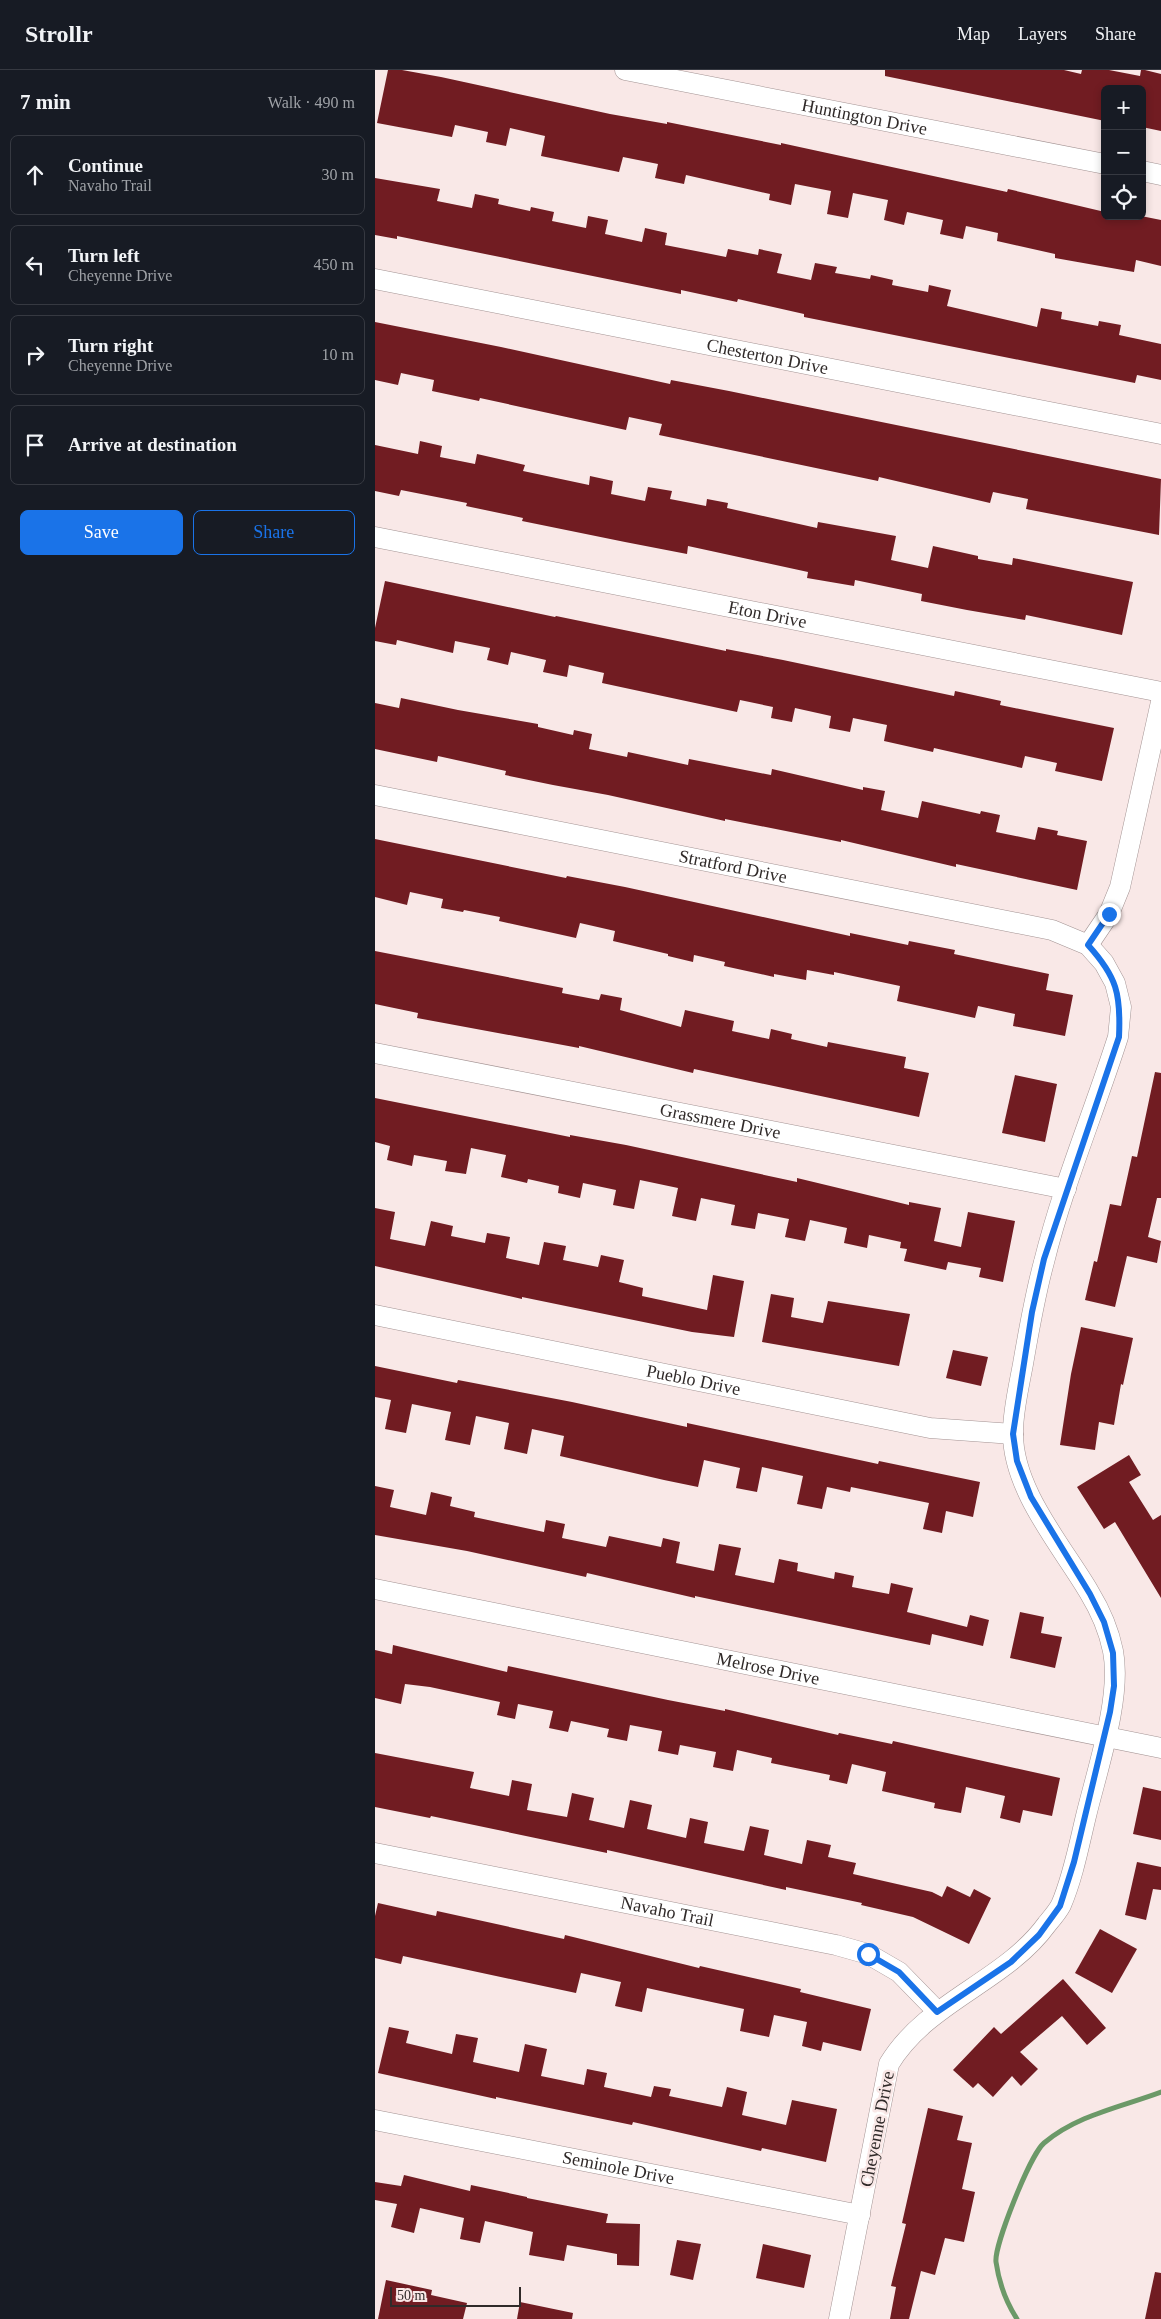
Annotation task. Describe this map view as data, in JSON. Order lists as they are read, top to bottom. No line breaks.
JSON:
{"streets":{"street":["Huntington Drive","Chesterton Drive","Eton Drive","Stratford Drive","Grassmere Drive","Pueblo Drive","Melrose Drive","Navaho Trail","Cheyenne Drive","Seminole Drive"]},"crossings":[["Stratford Drive","Cheyenne Drive"],["Grassmere Drive","Cheyenne Drive"],["Pueblo Drive","Cheyenne Drive"],["Melrose Drive","Cheyenne Drive"],["Navaho Trail","Cheyenne Drive"],["Cheyenne Drive","Seminole Drive"]],"scale_bar":"50 m","page":{"header":"Strollr","nav":["Map","Layers","Share"],"heading":["7 min","Walk · 490 m"],"map_buttons":["+","−"],"list":[["Continue","Navaho Trail","30 m"],["Turn left","Cheyenne Drive","450 m"],["Turn right","Cheyenne Drive","10 m"],"Arrive at destination"],"buttons":["Save","Share"],"scale":"50 m"}}
